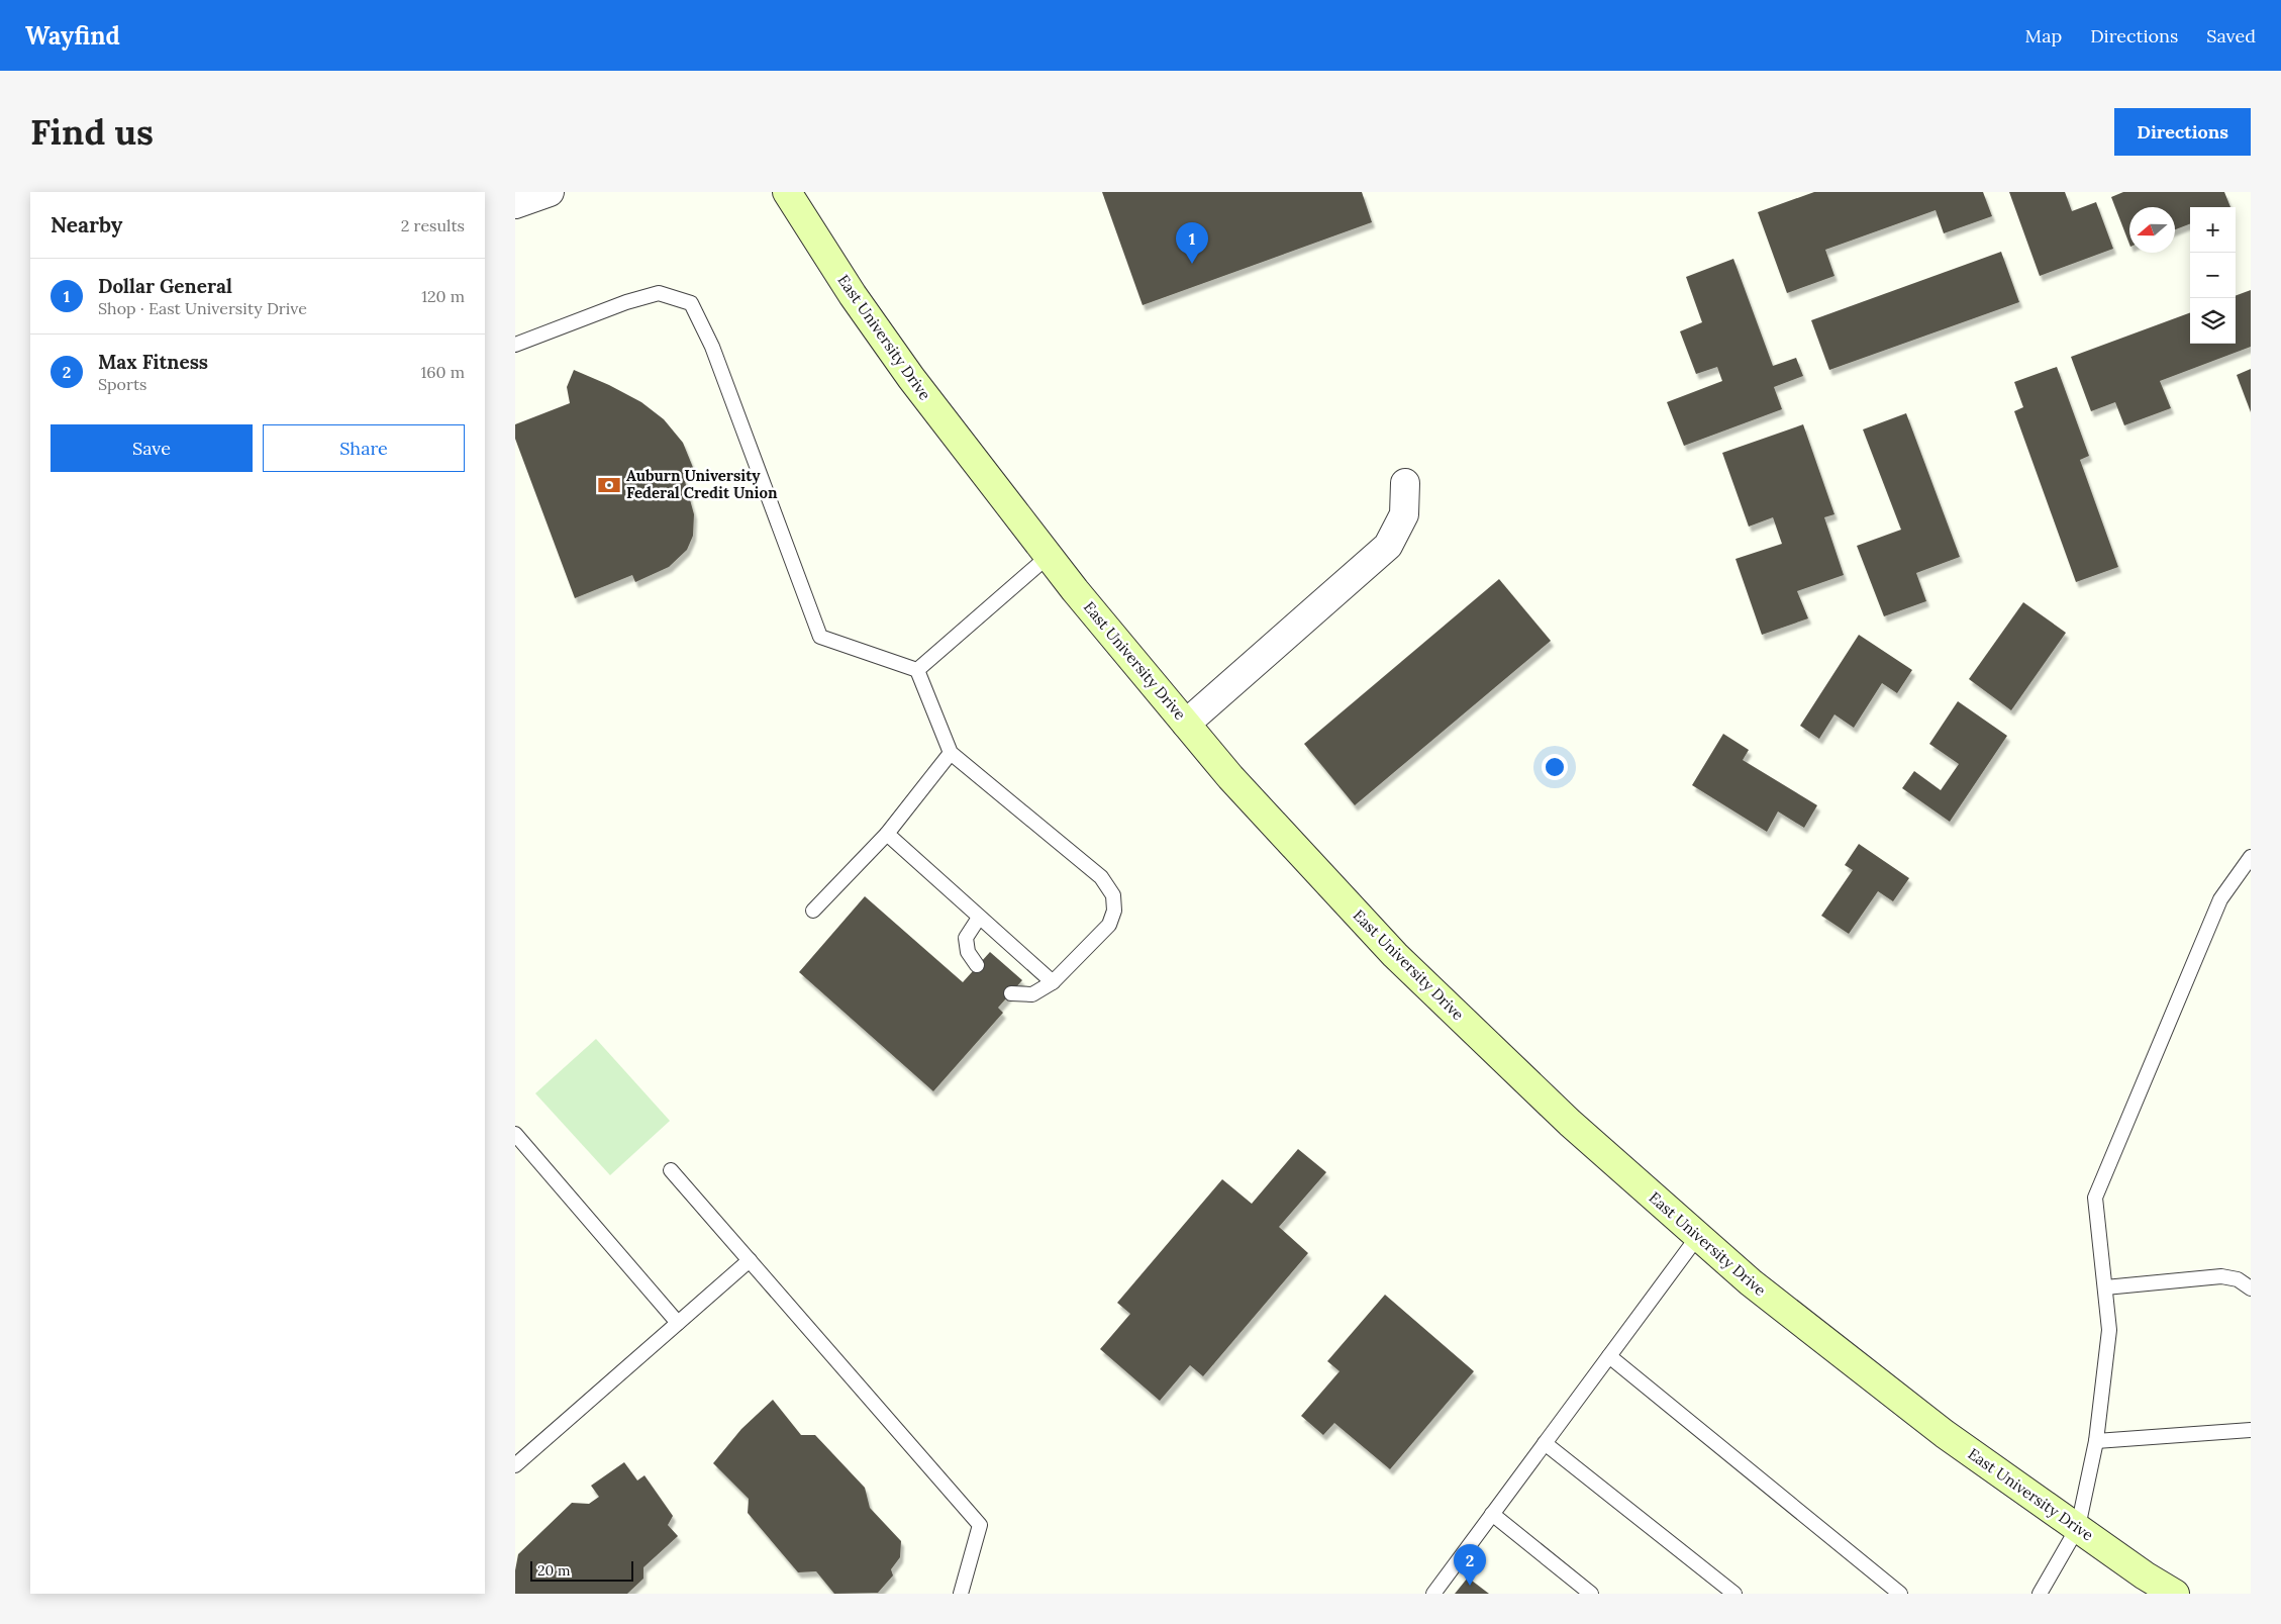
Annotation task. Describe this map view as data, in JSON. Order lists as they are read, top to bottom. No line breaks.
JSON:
{"streets":{"main road":["East University Drive"]},"places":{"bank":["Auburn University Federal Credit Union"]},"scale_bar":"20 m","north":"left","page":{"header":"Wayfind","nav":["Map","Directions","Saved"],"buttons":["Directions",["Save","Share"]],"title":"Find us","heading":["Nearby","2 results"],"map_buttons":["+","−"],"pins":["1","2"],"list":[{"mark":"1","name":"Dollar General","note":"Shop · East University Drive","value":"120 m"},{"mark":"2","name":"Max Fitness","note":"Sports","value":"160 m"}],"scale":"20 m"}}
